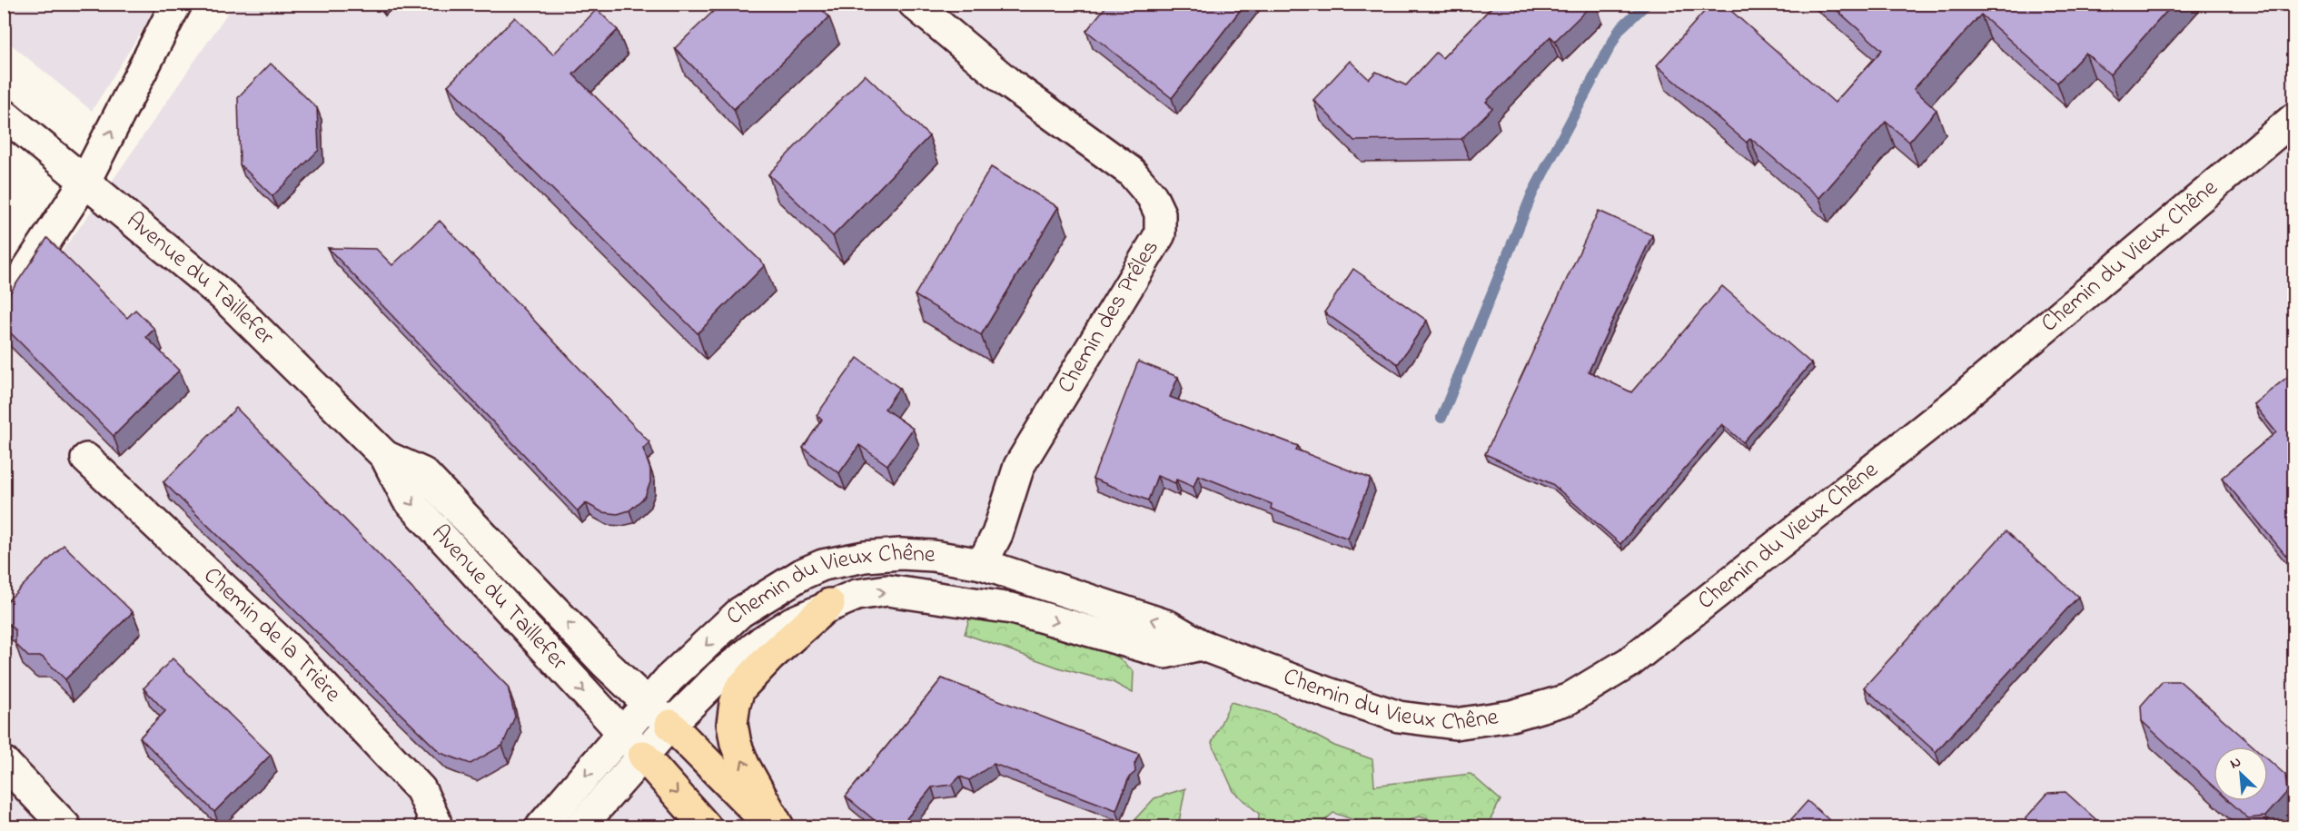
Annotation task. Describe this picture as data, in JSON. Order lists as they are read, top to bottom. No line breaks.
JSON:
{"streets":{"main road":["Chemin du Vieux Chêne","Avenue du Taillefer","Chemin des Prêles","Chemin de la Trière"]},"crossings":[["Chemin du Vieux Chêne","Avenue du Taillefer"],["Chemin du Vieux Chêne","Chemin des Prêles"]],"north":"top left"}
